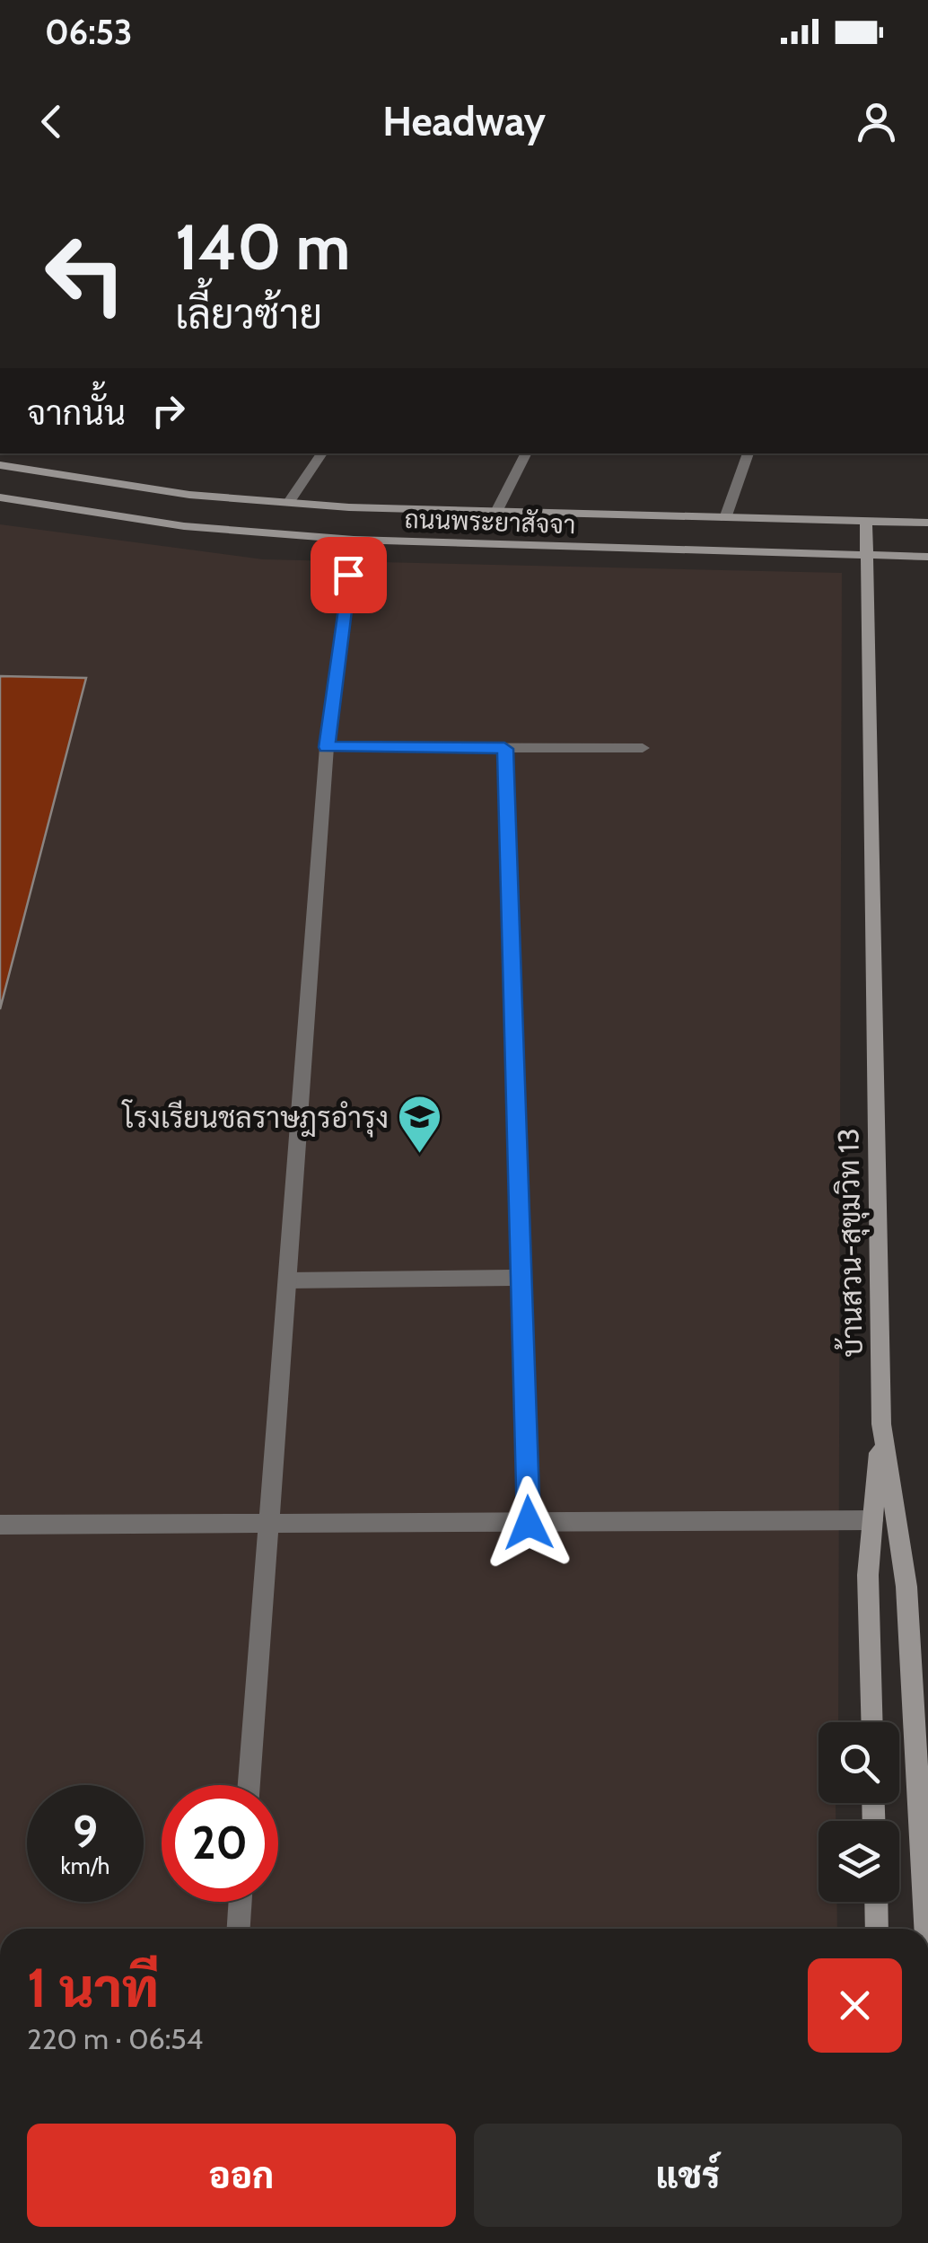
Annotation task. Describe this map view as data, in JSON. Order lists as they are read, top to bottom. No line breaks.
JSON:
{"streets":{"main road":["ถนนพระยาสัจจา","บ้านสวน-สุขุมวิท 13"]},"crossings":[["ถนนพระยาสัจจา","บ้านสวน-สุขุมวิท 13"]],"places":{"school or university":["โรงเรียนชลราษฎรอำรุง"]},"page":{"status":"06:53","header":"Headway","turn":["140 m","เลี้ยวซ้าย"],"then":"จากนั้น","speed":"9 km/h","limit":"20","heading":["1 นาที","220 m · 06:54"],"buttons":["ออก","แชร์"]}}
